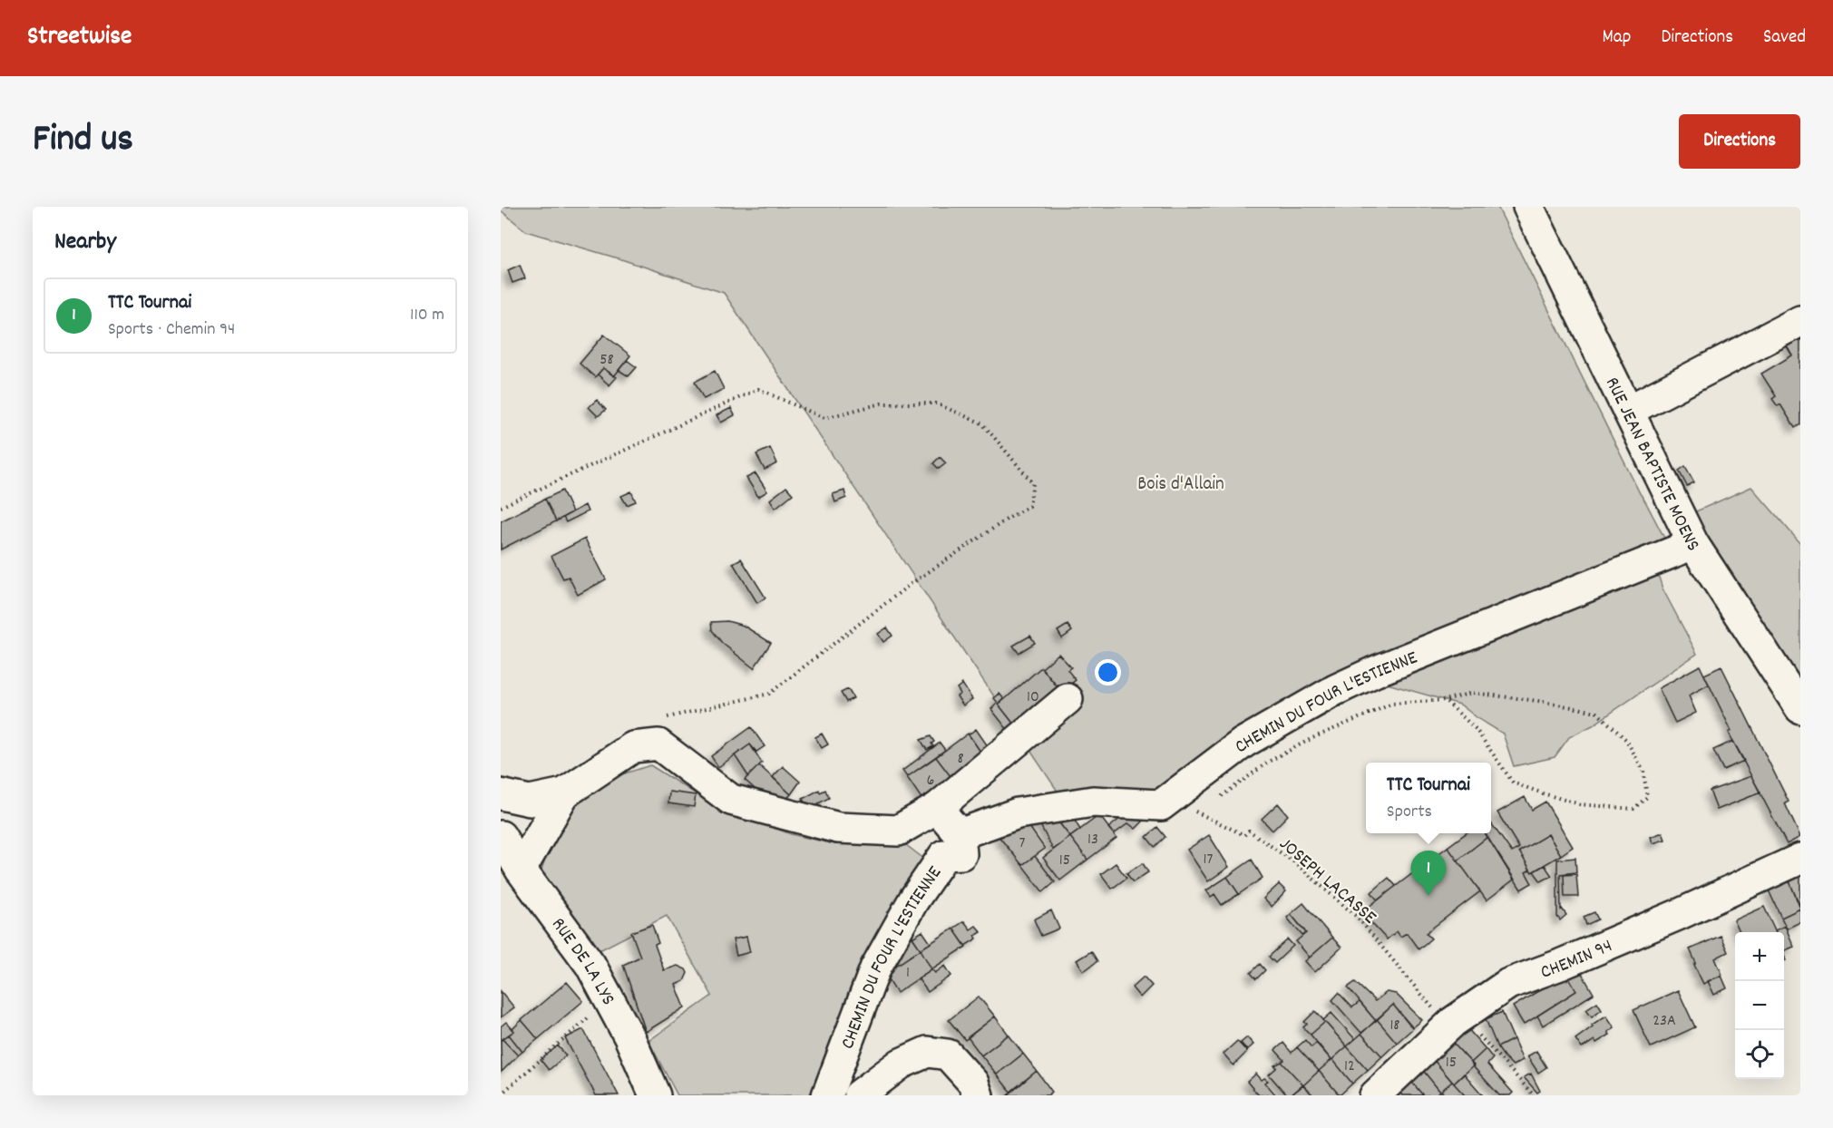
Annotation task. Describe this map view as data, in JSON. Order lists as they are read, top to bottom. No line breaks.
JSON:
{"streets":{"street":["RUE JEAN BAPTISTE MOENS","CHEMIN DU FOUR L'ESTIENNE","CHEMIN 94","RUE DE LA LYS"],"path":["JOSEPH LACASSE"]},"crossings":[["RUE JEAN BAPTISTE MOENS","CHEMIN DU FOUR L'ESTIENNE"],["CHEMIN DU FOUR L'ESTIENNE","JOSEPH LACASSE"],["JOSEPH LACASSE","CHEMIN 94"]],"parks":["Bois d'Allain"],"house_numbers":["58","10","8","6","13","7","17","15","1","23A","18","15","12"],"page":{"header":"Streetwise","nav":["Map","Directions","Saved"],"title":"Find us","buttons":"Directions","heading":"Nearby","list":[{"mark":"1","name":"TTC Tournai","note":"Sports · Chemin 94","value":"110 m"}],"popup":["TTC Tournai","Sports"],"pins":"1","map_buttons":["+","−"]}}
